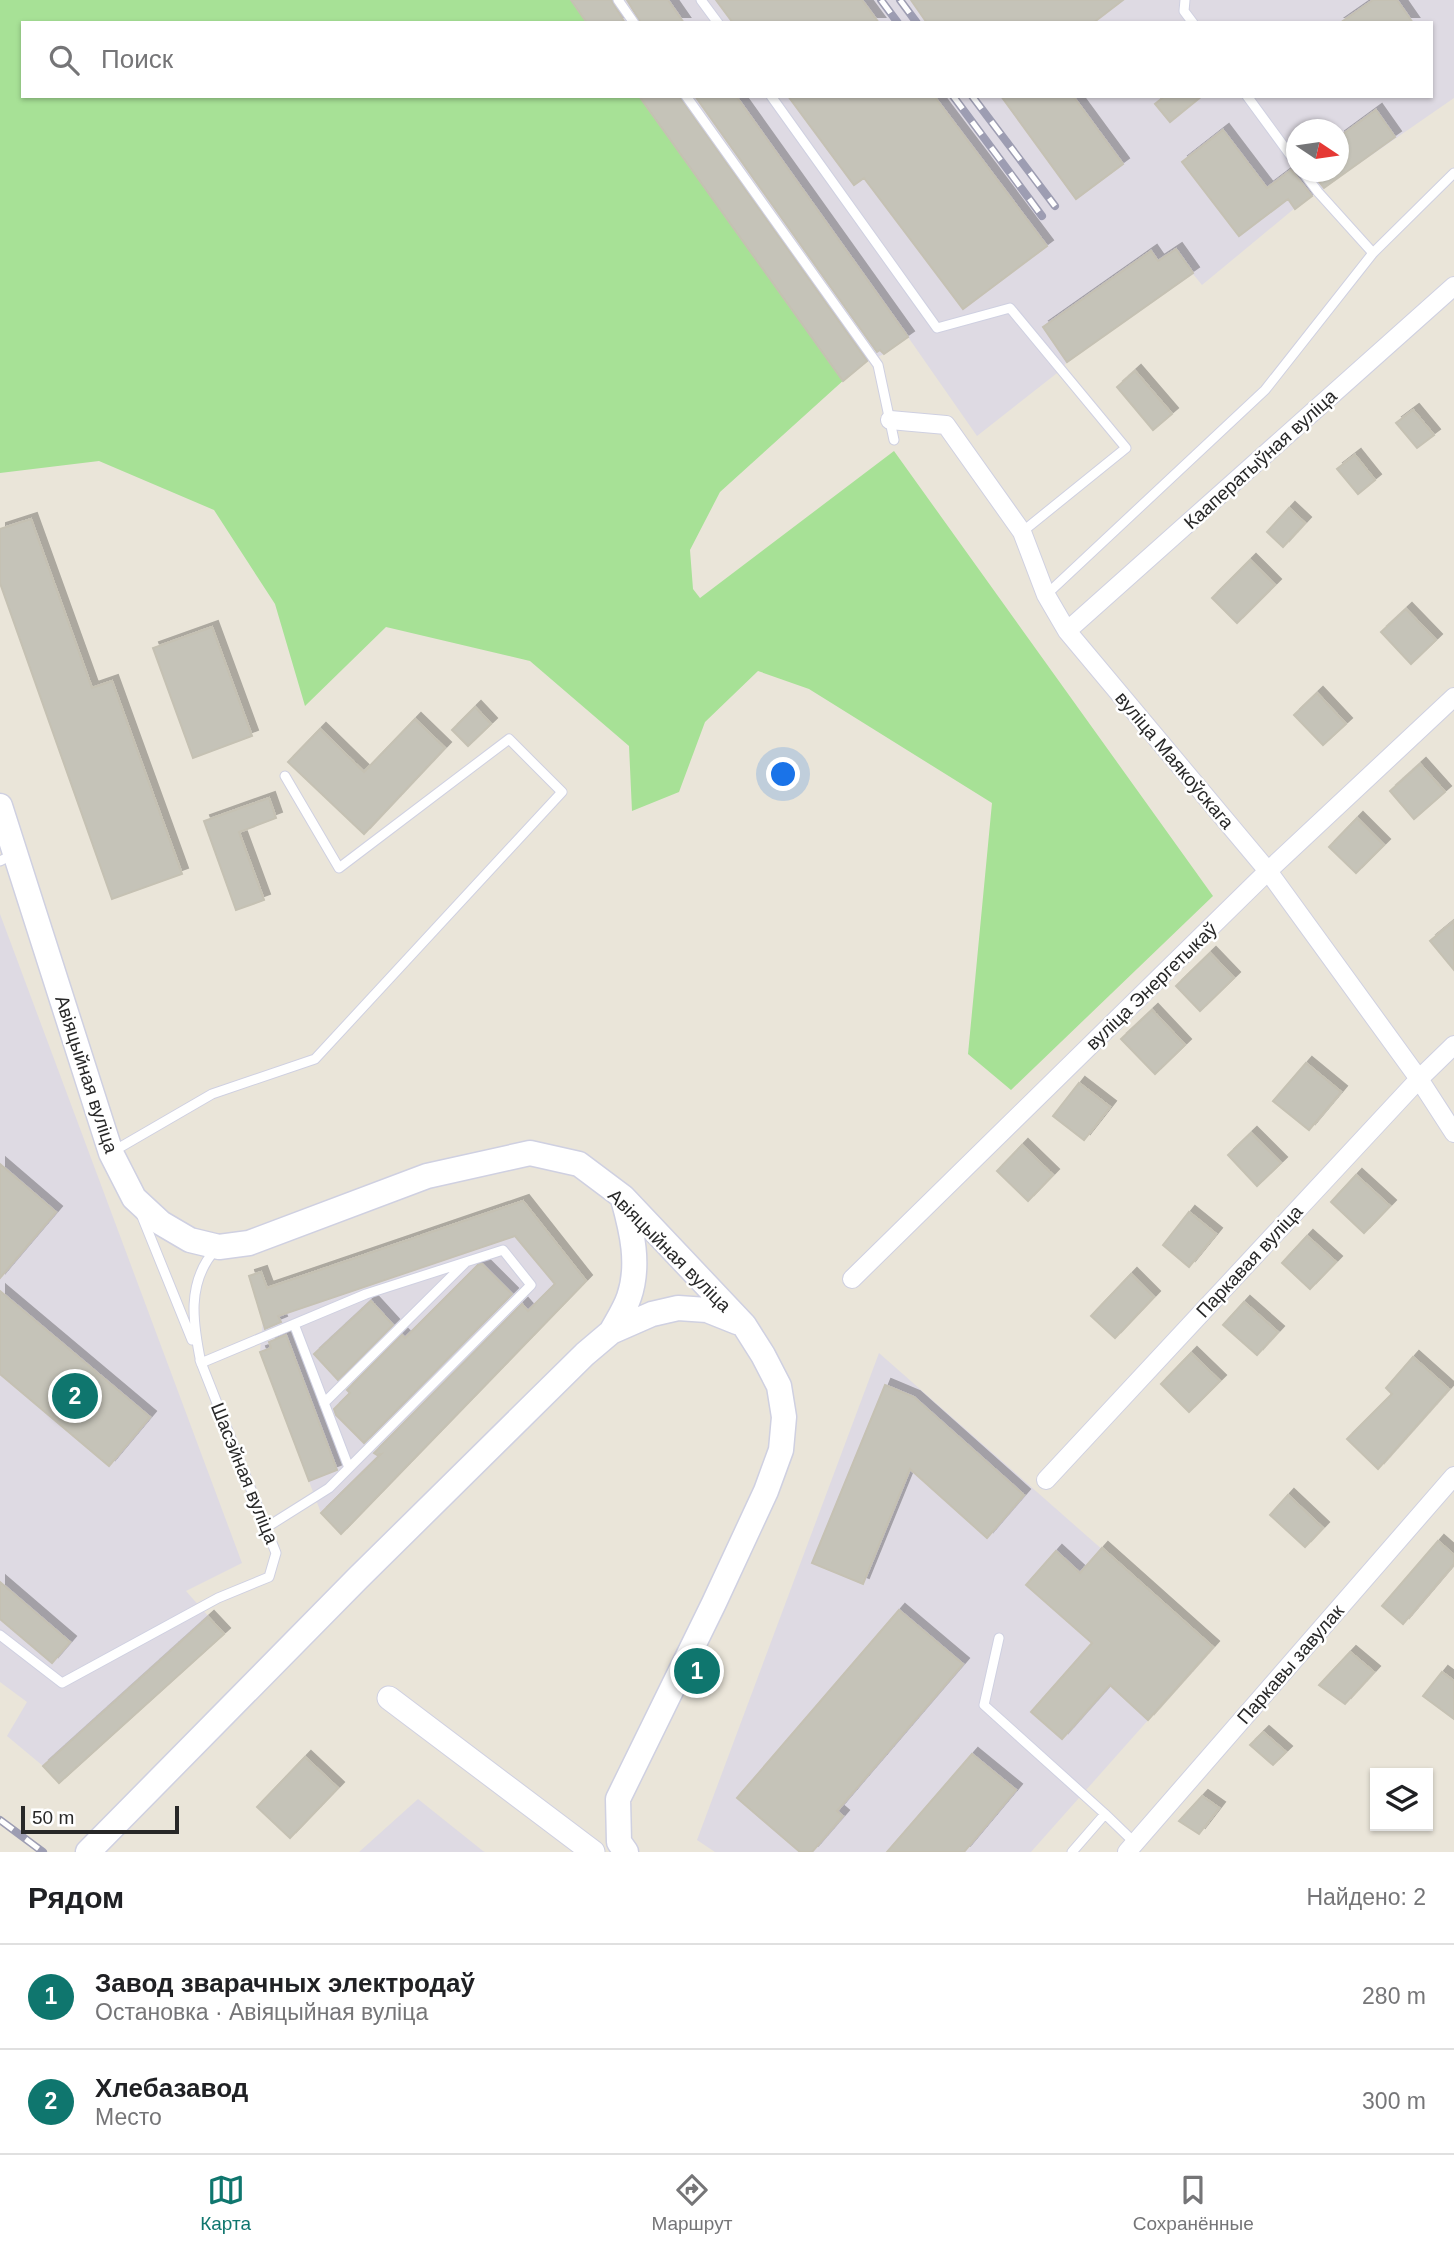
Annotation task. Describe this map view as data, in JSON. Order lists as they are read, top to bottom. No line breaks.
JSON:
{"streets":{"main road":["Авіяцыйная вуліца"],"street":["Кааператыўная вуліца","вуліца Маякоўскага","вуліца Энергетыкаў","Паркавая вуліца","Паркавы завулак"],"lane":["Шасэйная вуліца"]},"crossings":[["Кааператыўная вуліца","вуліца Маякоўскага"],["вуліца Маякоўскага","вуліца Энергетыкаў"],["вуліца Маякоўскага","Паркавая вуліца"],["Авіяцыйная вуліца","Шасэйная вуліца"]],"scale_bar":"50 m","north":"right","page":{"search":"Поиск","pins":["2","1"],"scale":"50 m","heading":["Рядом","Найдено: 2"],"list":[{"mark":"1","name":"Завод зварачных электродаў","note":"Остановка · Авіяцыйная вуліца","value":"280 m"},{"mark":"2","name":"Хлебазавод","note":"Место","value":"300 m"}],"nav":["Карта","Маршрут","Сохранённые"]}}
